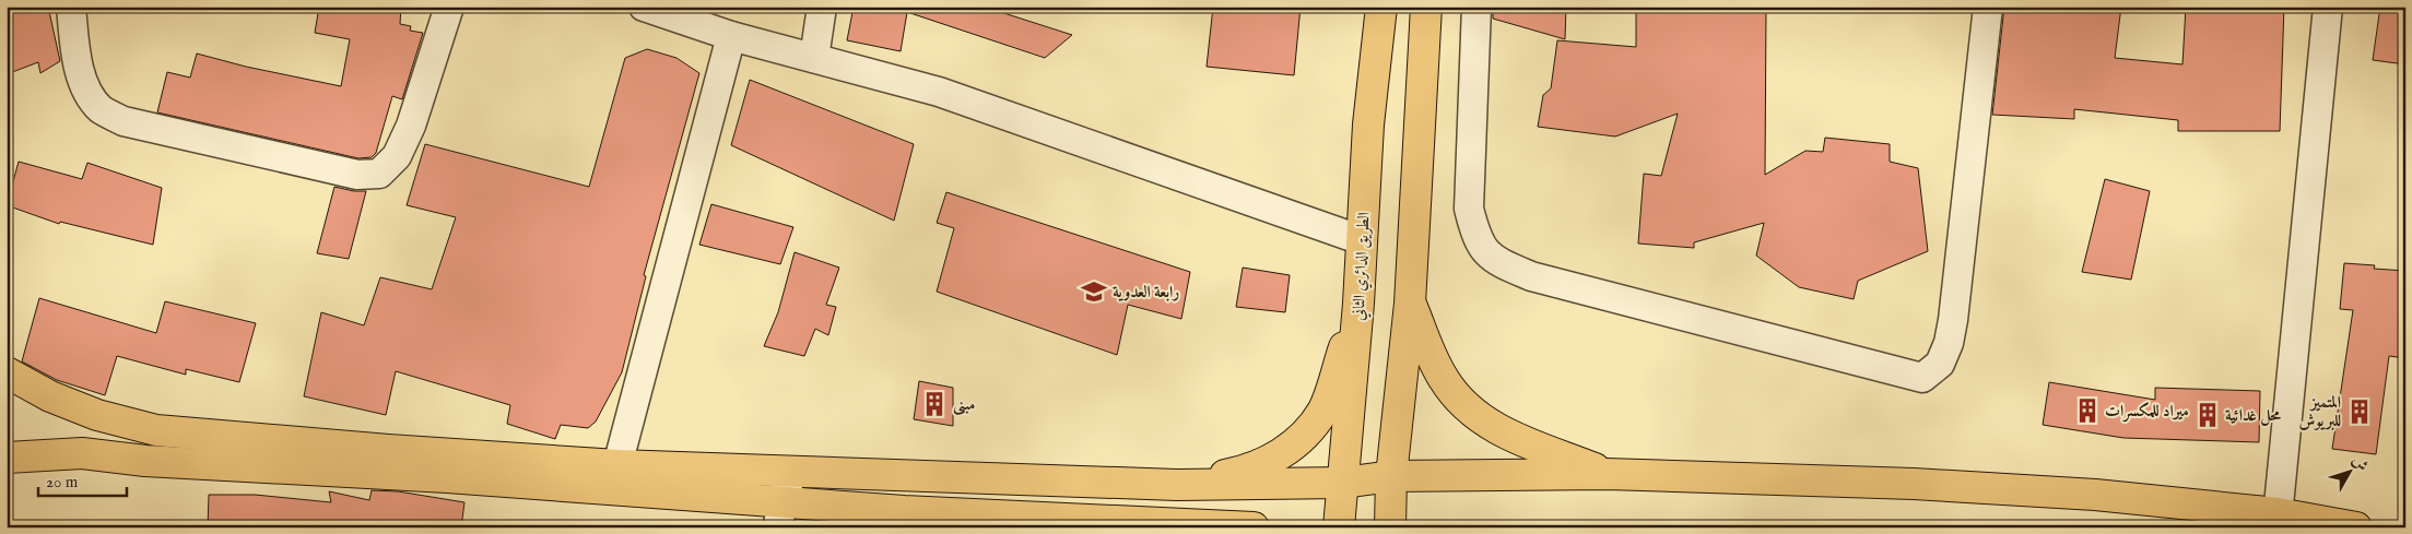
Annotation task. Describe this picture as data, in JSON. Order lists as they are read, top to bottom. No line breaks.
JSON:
{"streets":{"main road":["الطريق الدائري الثاني"]},"places":{"school or university":["رابعة العدوية"],"building":["مبنى","ميراد للمكسرات","المتميز للبريوش","محل غدائية"]},"scale_bar":"20 m","north":"top right"}
